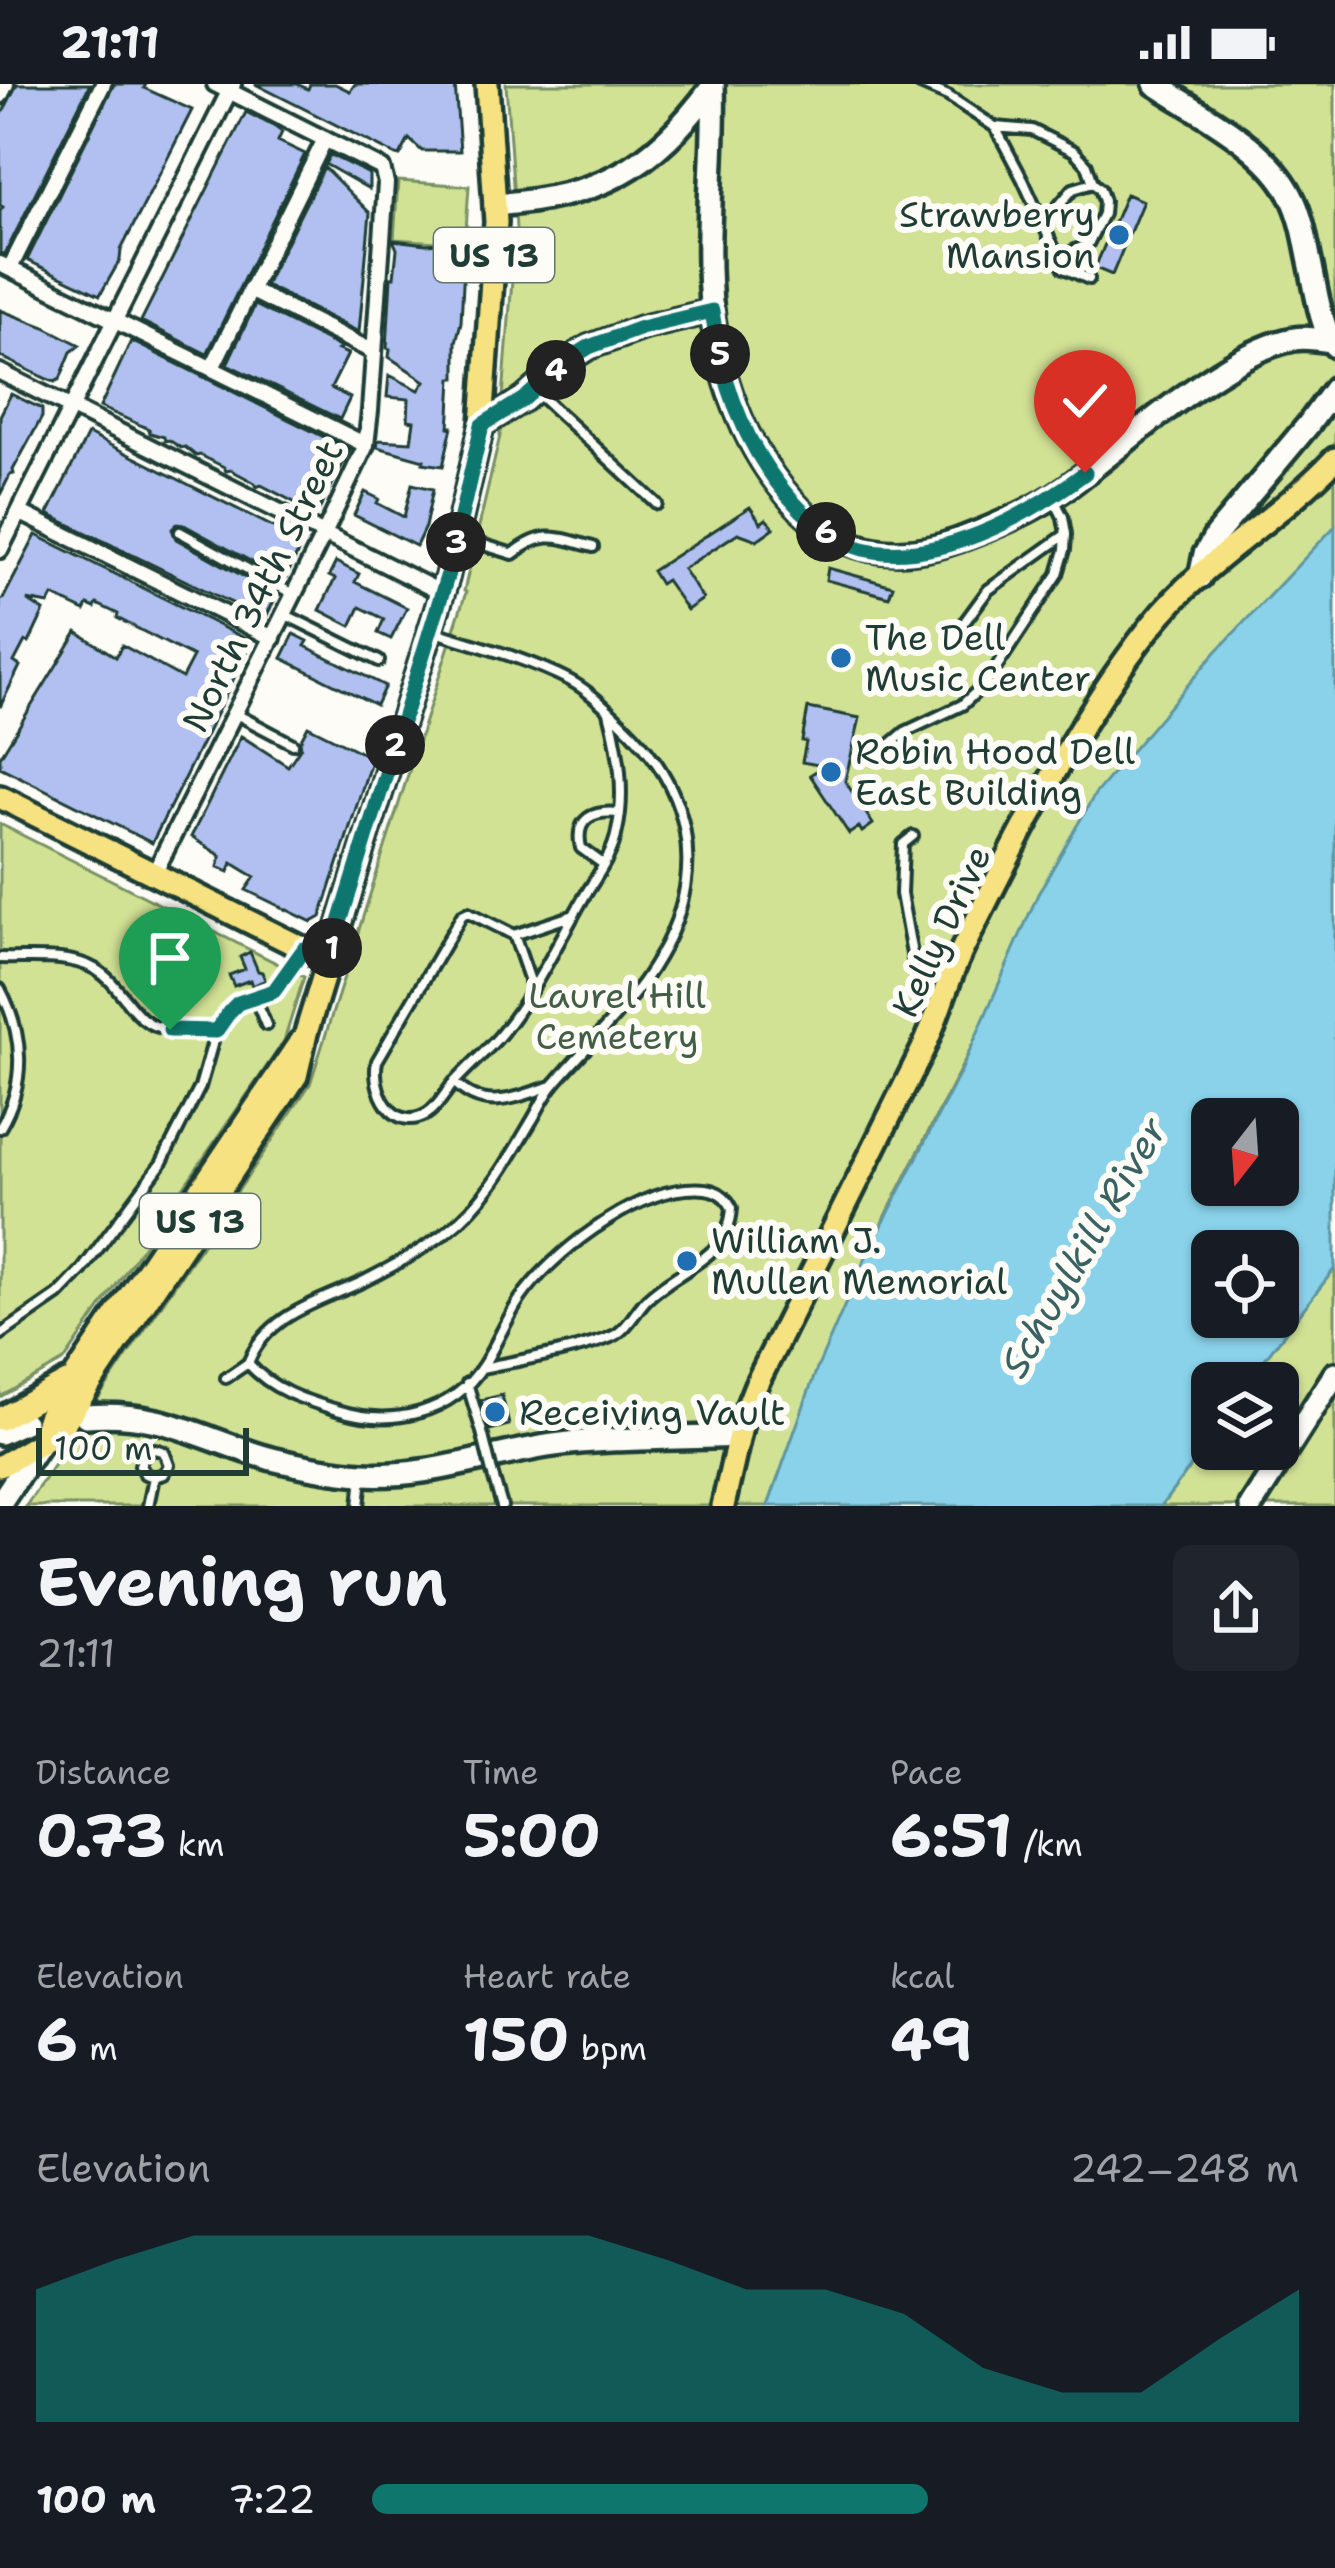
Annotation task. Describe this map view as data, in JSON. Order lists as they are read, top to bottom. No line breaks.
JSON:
{"streets":{"main road":["US 13","Kelly Drive"],"street":["North 34th Street"]},"water":["Schuylkill River"],"parks":["Laurel Hill Cemetery"],"places":["Strawberry Mansion","The Dell Music Center","Robin Hood Dell East Building","William J. Mullen Memorial","Receiving Vault"],"scale_bar":"100 m","north":"bottom","page":{"status":"21:11","pins":["5","4","6","3","2","1"],"scale":"100 m","heading":["Evening run","21:11"],"stats":[["Distance","0.73 km"],["Time","5:00"],["Pace","6:51 /km"],["Elevation","6 m"],["Heart rate","150 bpm"],["kcal","49"]],"chart":["Elevation","242–248 m"],"list":[{"name":"100 m","note":"7:22"}]}}
